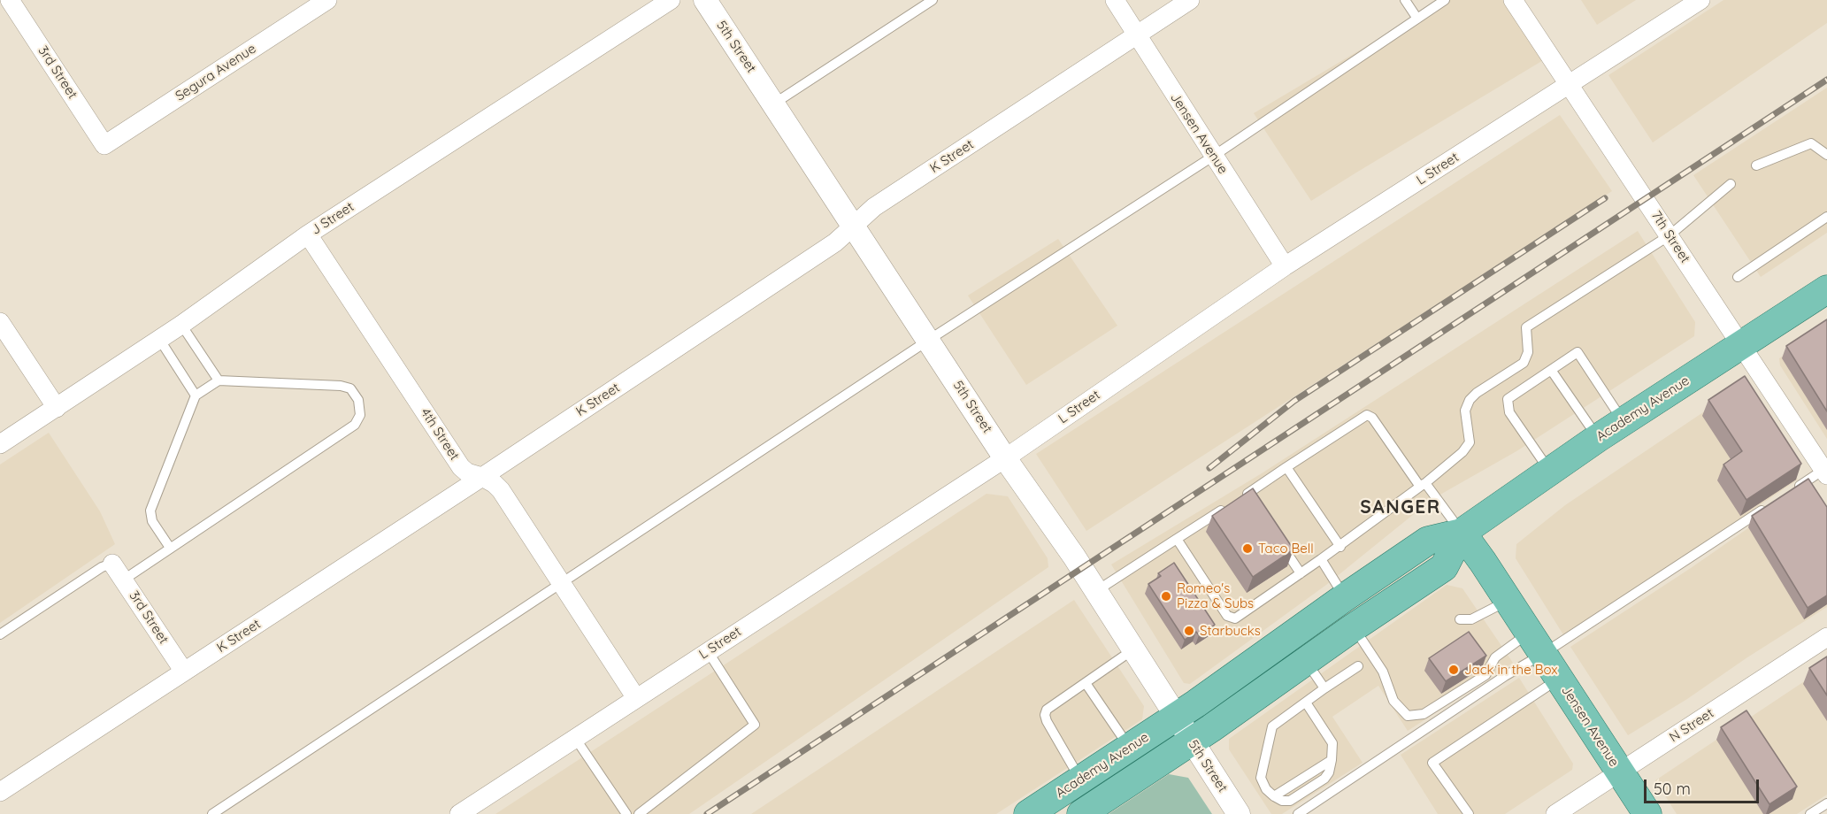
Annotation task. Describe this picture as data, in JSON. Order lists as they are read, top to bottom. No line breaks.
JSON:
{"streets":{"main road":["Jensen Avenue","Academy Avenue"],"street":["5th Street","3rd Street","Segura Avenue","K Street","L Street","J Street","7th Street","4th Street","N Street"]},"crossings":[["5th Street","K Street"],["5th Street","L Street"],["5th Street","Academy Avenue"],["3rd Street","Segura Avenue"],["3rd Street","K Street"],["Jensen Avenue","K Street"],["Jensen Avenue","L Street"],["Jensen Avenue","Academy Avenue"],["Jensen Avenue","N Street"],["K Street","4th Street"],["L Street","7th Street"],["L Street","4th Street"],["J Street","4th Street"],["7th Street","Academy Avenue"]],"districts":["SANGER"],"places":["Taco Bell","Romeo's Pizza & Subs","Starbucks","Jack in the Box"],"scale_bar":"50 m"}
